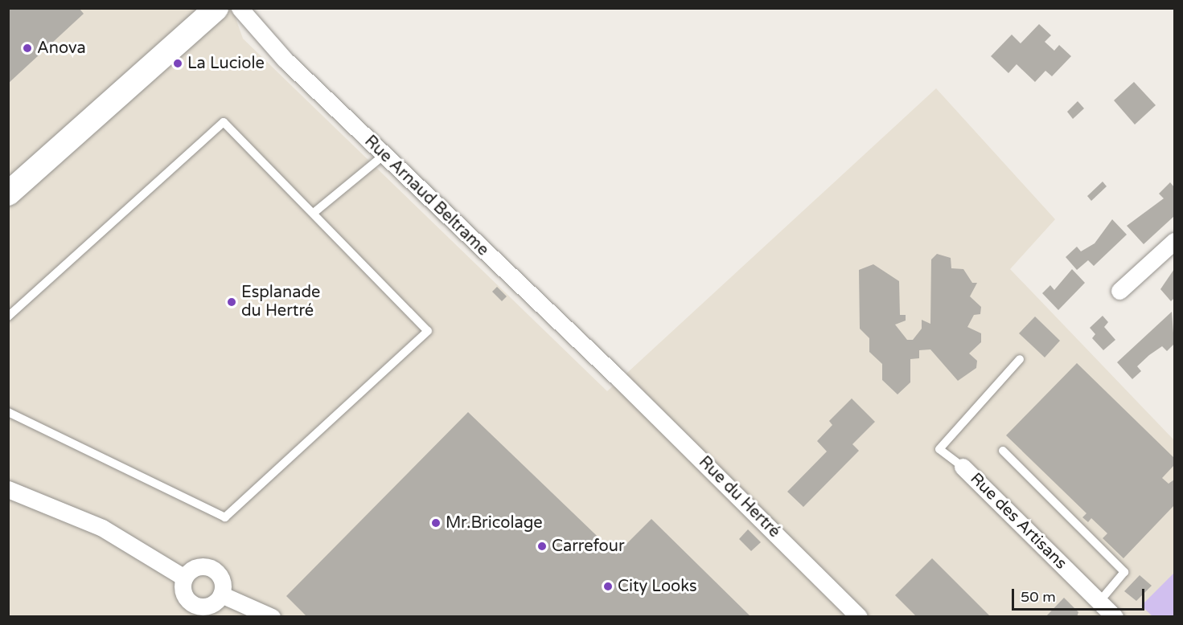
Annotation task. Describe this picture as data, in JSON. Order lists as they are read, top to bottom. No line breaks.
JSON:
{"streets":{"street":["Rue Arnaud Beltrame","Rue du Hertré","Rue des Artisans"]},"crossings":[["Rue Arnaud Beltrame","Rue du Hertré"]],"places":["Anova","La Luciole","Esplanade du Hertré","Mr.Bricolage","Carrefour","City Looks"],"scale_bar":"50 m"}
